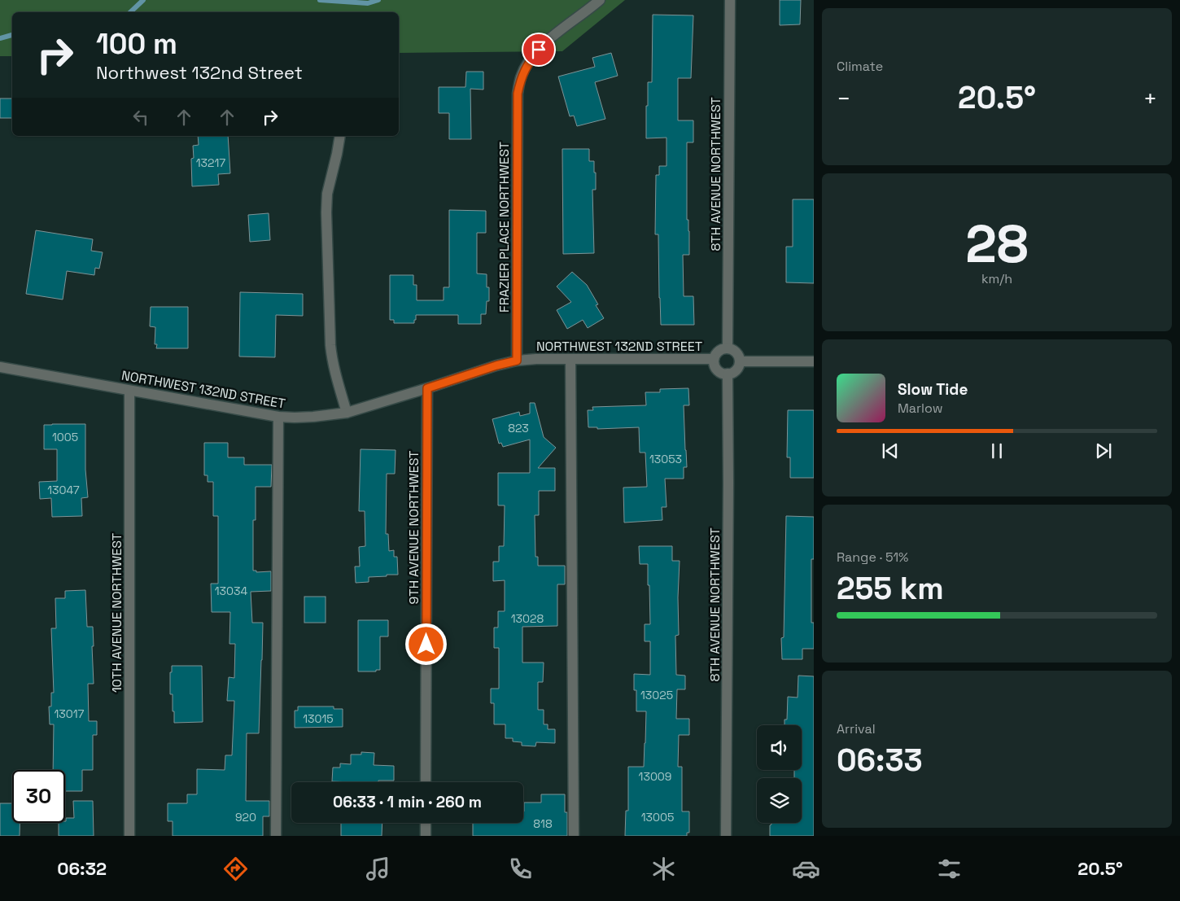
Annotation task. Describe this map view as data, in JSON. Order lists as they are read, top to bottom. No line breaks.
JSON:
{"streets":{"street":["8TH AVENUE NORTHWEST","FRAZIER PLACE NORTHWEST","NORTHWEST 132ND STREET","9TH AVENUE NORTHWEST","10TH AVENUE NORTHWEST"]},"crossings":[["8TH AVENUE NORTHWEST","NORTHWEST 132ND STREET"],["FRAZIER PLACE NORTHWEST","NORTHWEST 132ND STREET"],["NORTHWEST 132ND STREET","9TH AVENUE NORTHWEST"],["NORTHWEST 132ND STREET","10TH AVENUE NORTHWEST"]],"house_numbers":["13217","823","1005","13053","13047","13034","13028","13025","13017","13015","13009","920","13005","818"],"page":{"tile":["Climate",["28","km/h"],["Range · 51%","255 km"],["Arrival","06:33"]],"turn":["100 m","Northwest 132nd Street"],"heat":["−","20.5°","+"],"song":["Slow Tide","Marlow"],"limit":"30","trip":"06:33 · 1 min · 260 m","tabs":["06:32","20.5°"]}}
